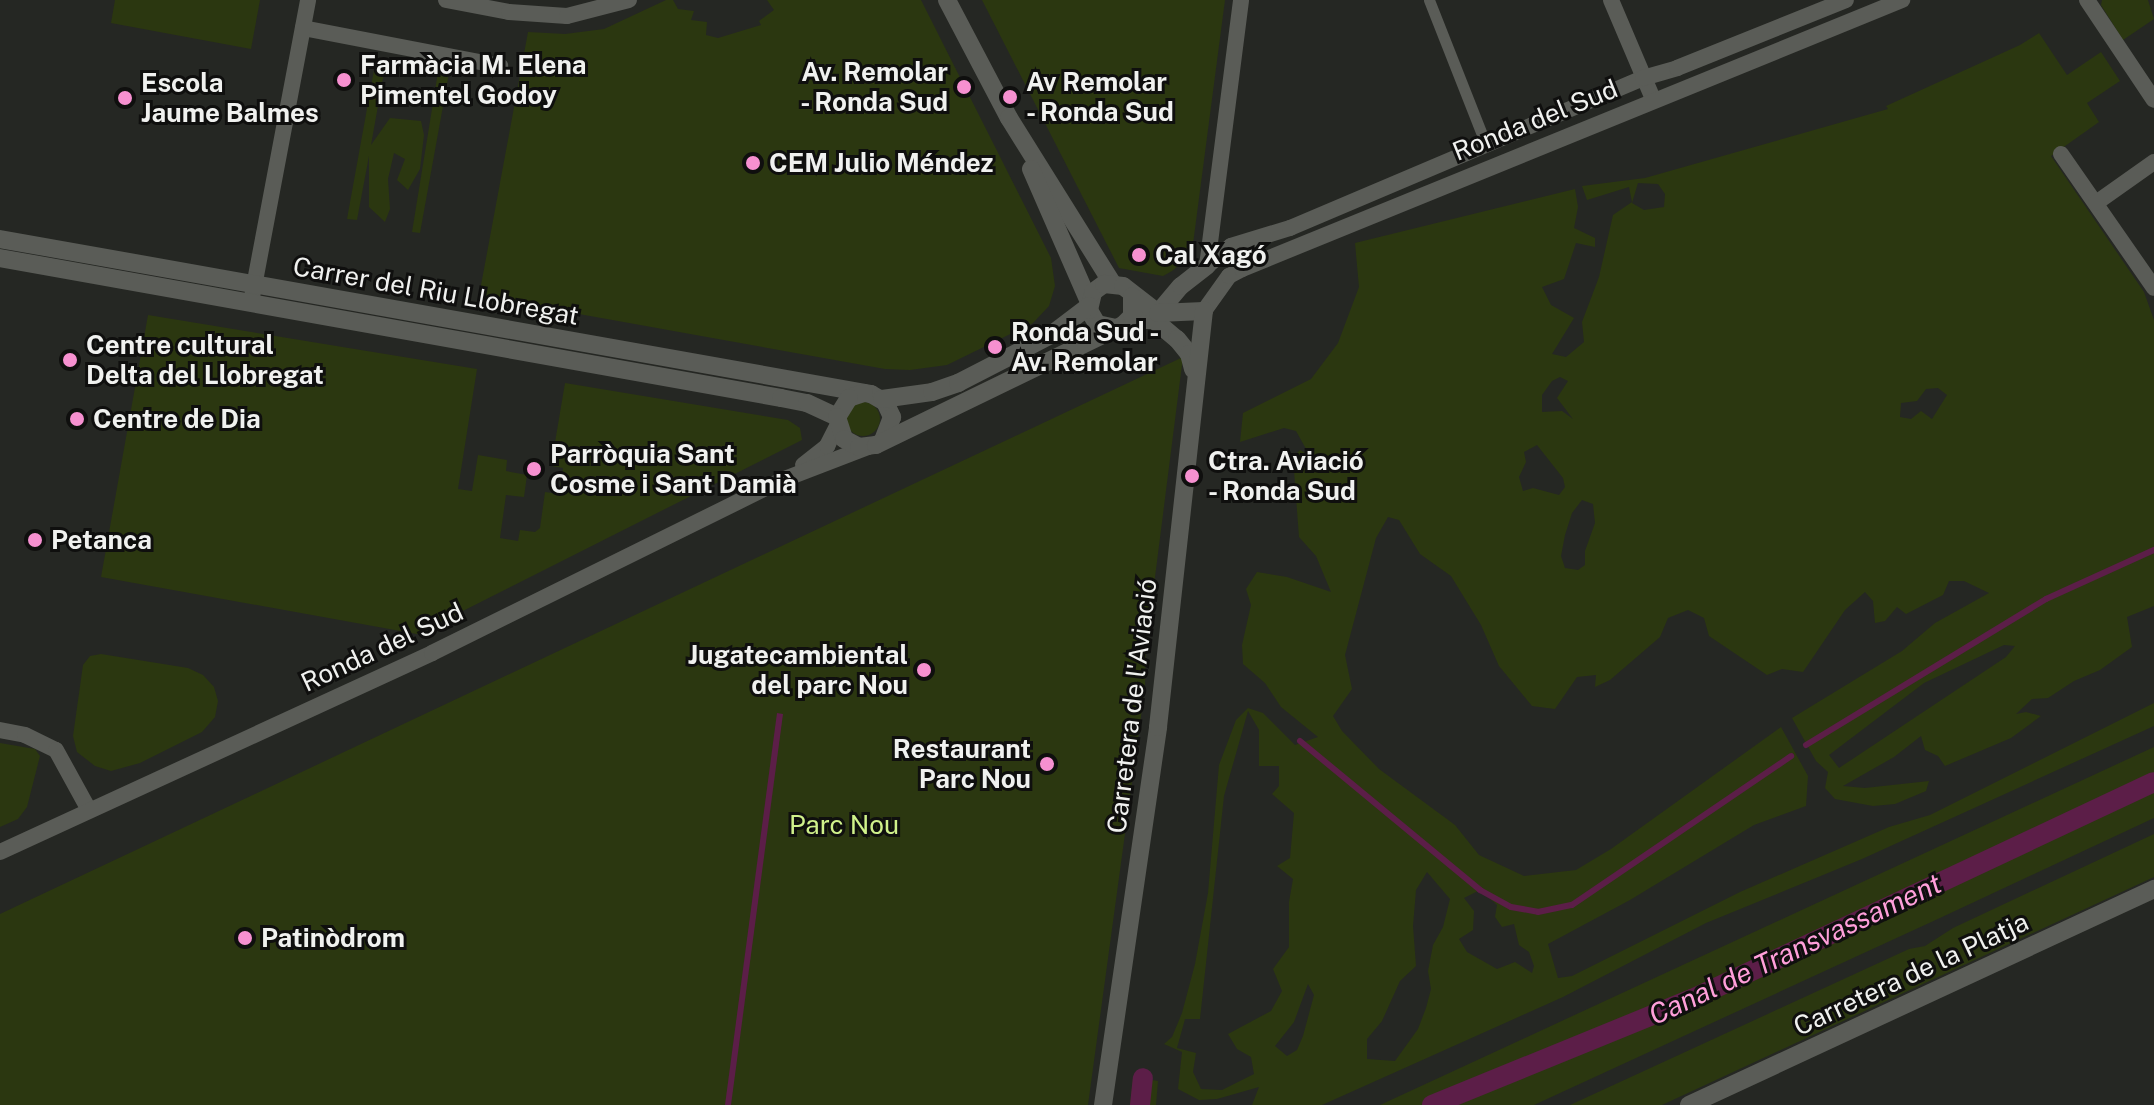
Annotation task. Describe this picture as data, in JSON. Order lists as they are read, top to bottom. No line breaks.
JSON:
{"streets":{"street":["Ronda del Sud","Carrer del Riu Llobregat","Carretera de l'Aviació","Carretera de la Platja"]},"crossings":[["Ronda del Sud","Carrer del Riu Llobregat"],["Ronda del Sud","Carretera de l'Aviació"]],"water":["Canal de Transvassament"],"parks":["Parc Nou"],"places":["Farmàcia M. Elena Pimentel Godoy","Av. Remolar - Ronda Sud","Av Remolar - Ronda Sud","Escola Jaume Balmes","CEM Julio Méndez","Cal Xagó","Ronda Sud - Av. Remolar","Centre cultural Delta del Llobregat","Centre de Dia","Parròquia Sant Cosme i Sant Damià","Ctra. Aviació - Ronda Sud","Petanca","Jugatecambiental del parc Nou","Restaurant Parc Nou","Patinòdrom"]}
